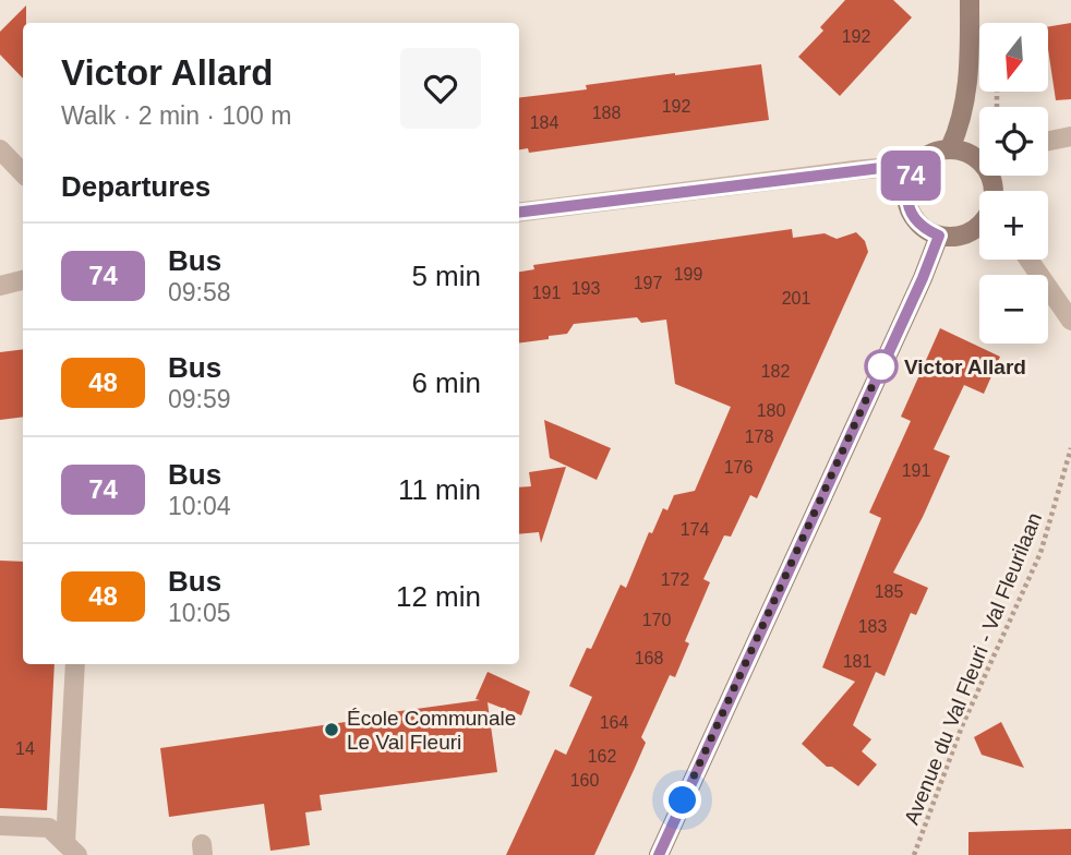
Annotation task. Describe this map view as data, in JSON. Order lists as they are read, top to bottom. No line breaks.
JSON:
{"streets":{"path":["Avenue du Val Fleuri - Val Fleurilaan"]},"places":["Victor Allard","École Communale Le Val Fleuri"],"lines":["bus line 74"],"house_numbers":["192","192","188","184","199","197","193","191","201","182","180","178","176","191","174","172","185","170","183","168","181","164","14","162","160"],"north":"bottom","page":{"on_map":"74","map_buttons":["+","−"],"heading":[["Victor Allard","Walk · 2 min · 100 m"],"Departures"],"list":[{"mark":"74","name":"Bus","note":"09:58","value":"5 min"},{"mark":"48","name":"Bus","note":"09:59","value":"6 min"},{"mark":"74","name":"Bus","note":"10:04","value":"11 min"},{"mark":"48","name":"Bus","note":"10:05","value":"12 min"}]}}
